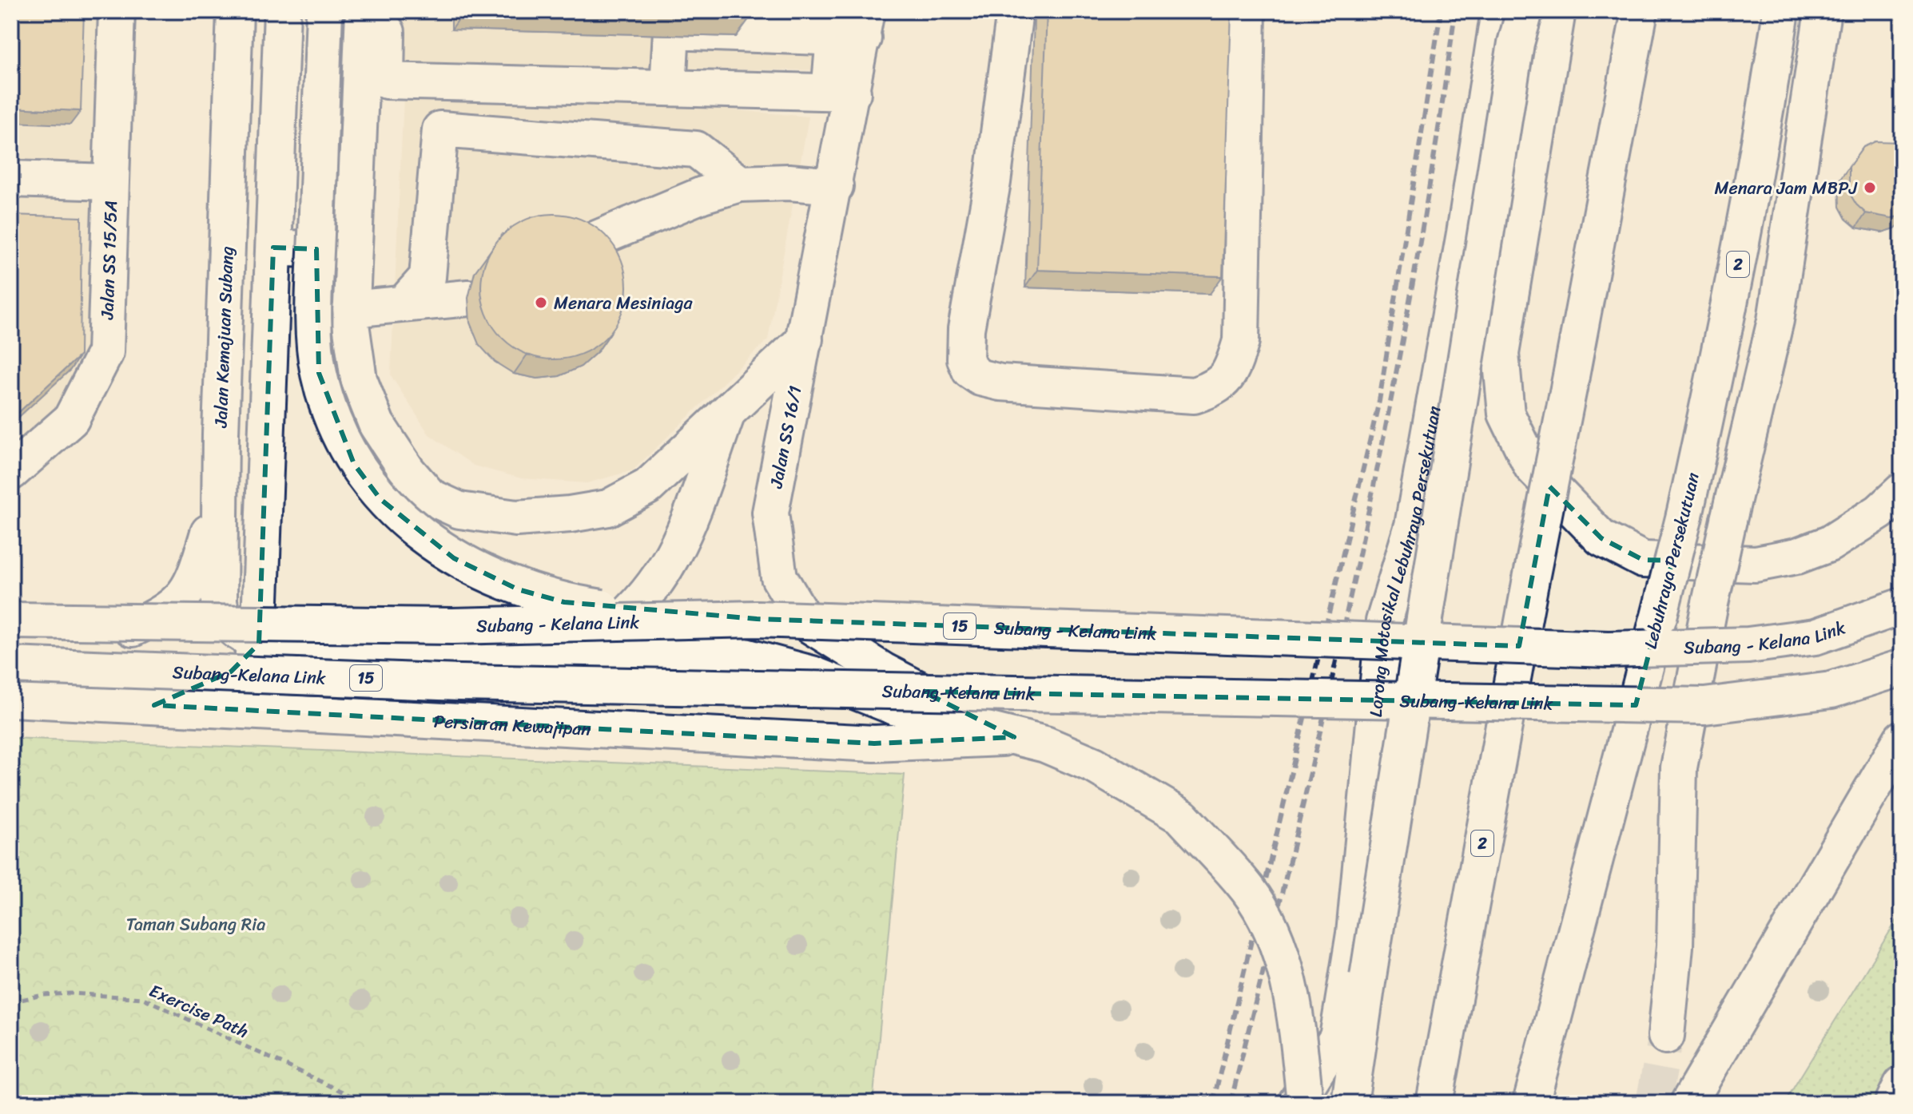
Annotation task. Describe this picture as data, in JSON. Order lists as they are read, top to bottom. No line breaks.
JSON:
{"streets":{"main road":["Jalan SS 15/5A","2","Jalan Kemajuan Subang","Jalan SS 16/1","Lebuhraya Persekutuan","Lorong Motosikal Lebuhraya Persekutuan","Subang - Kelana Link","15","Subang-Kelana Link","Persiaran Kewajipan"],"path":["Exercise Path"]},"crossings":[["Jalan SS 16/1","Persiaran Kewajipan"]],"parks":["Taman Subang Ria"],"places":["Menara Jam MBPJ","Menara Mesiniaga"]}
